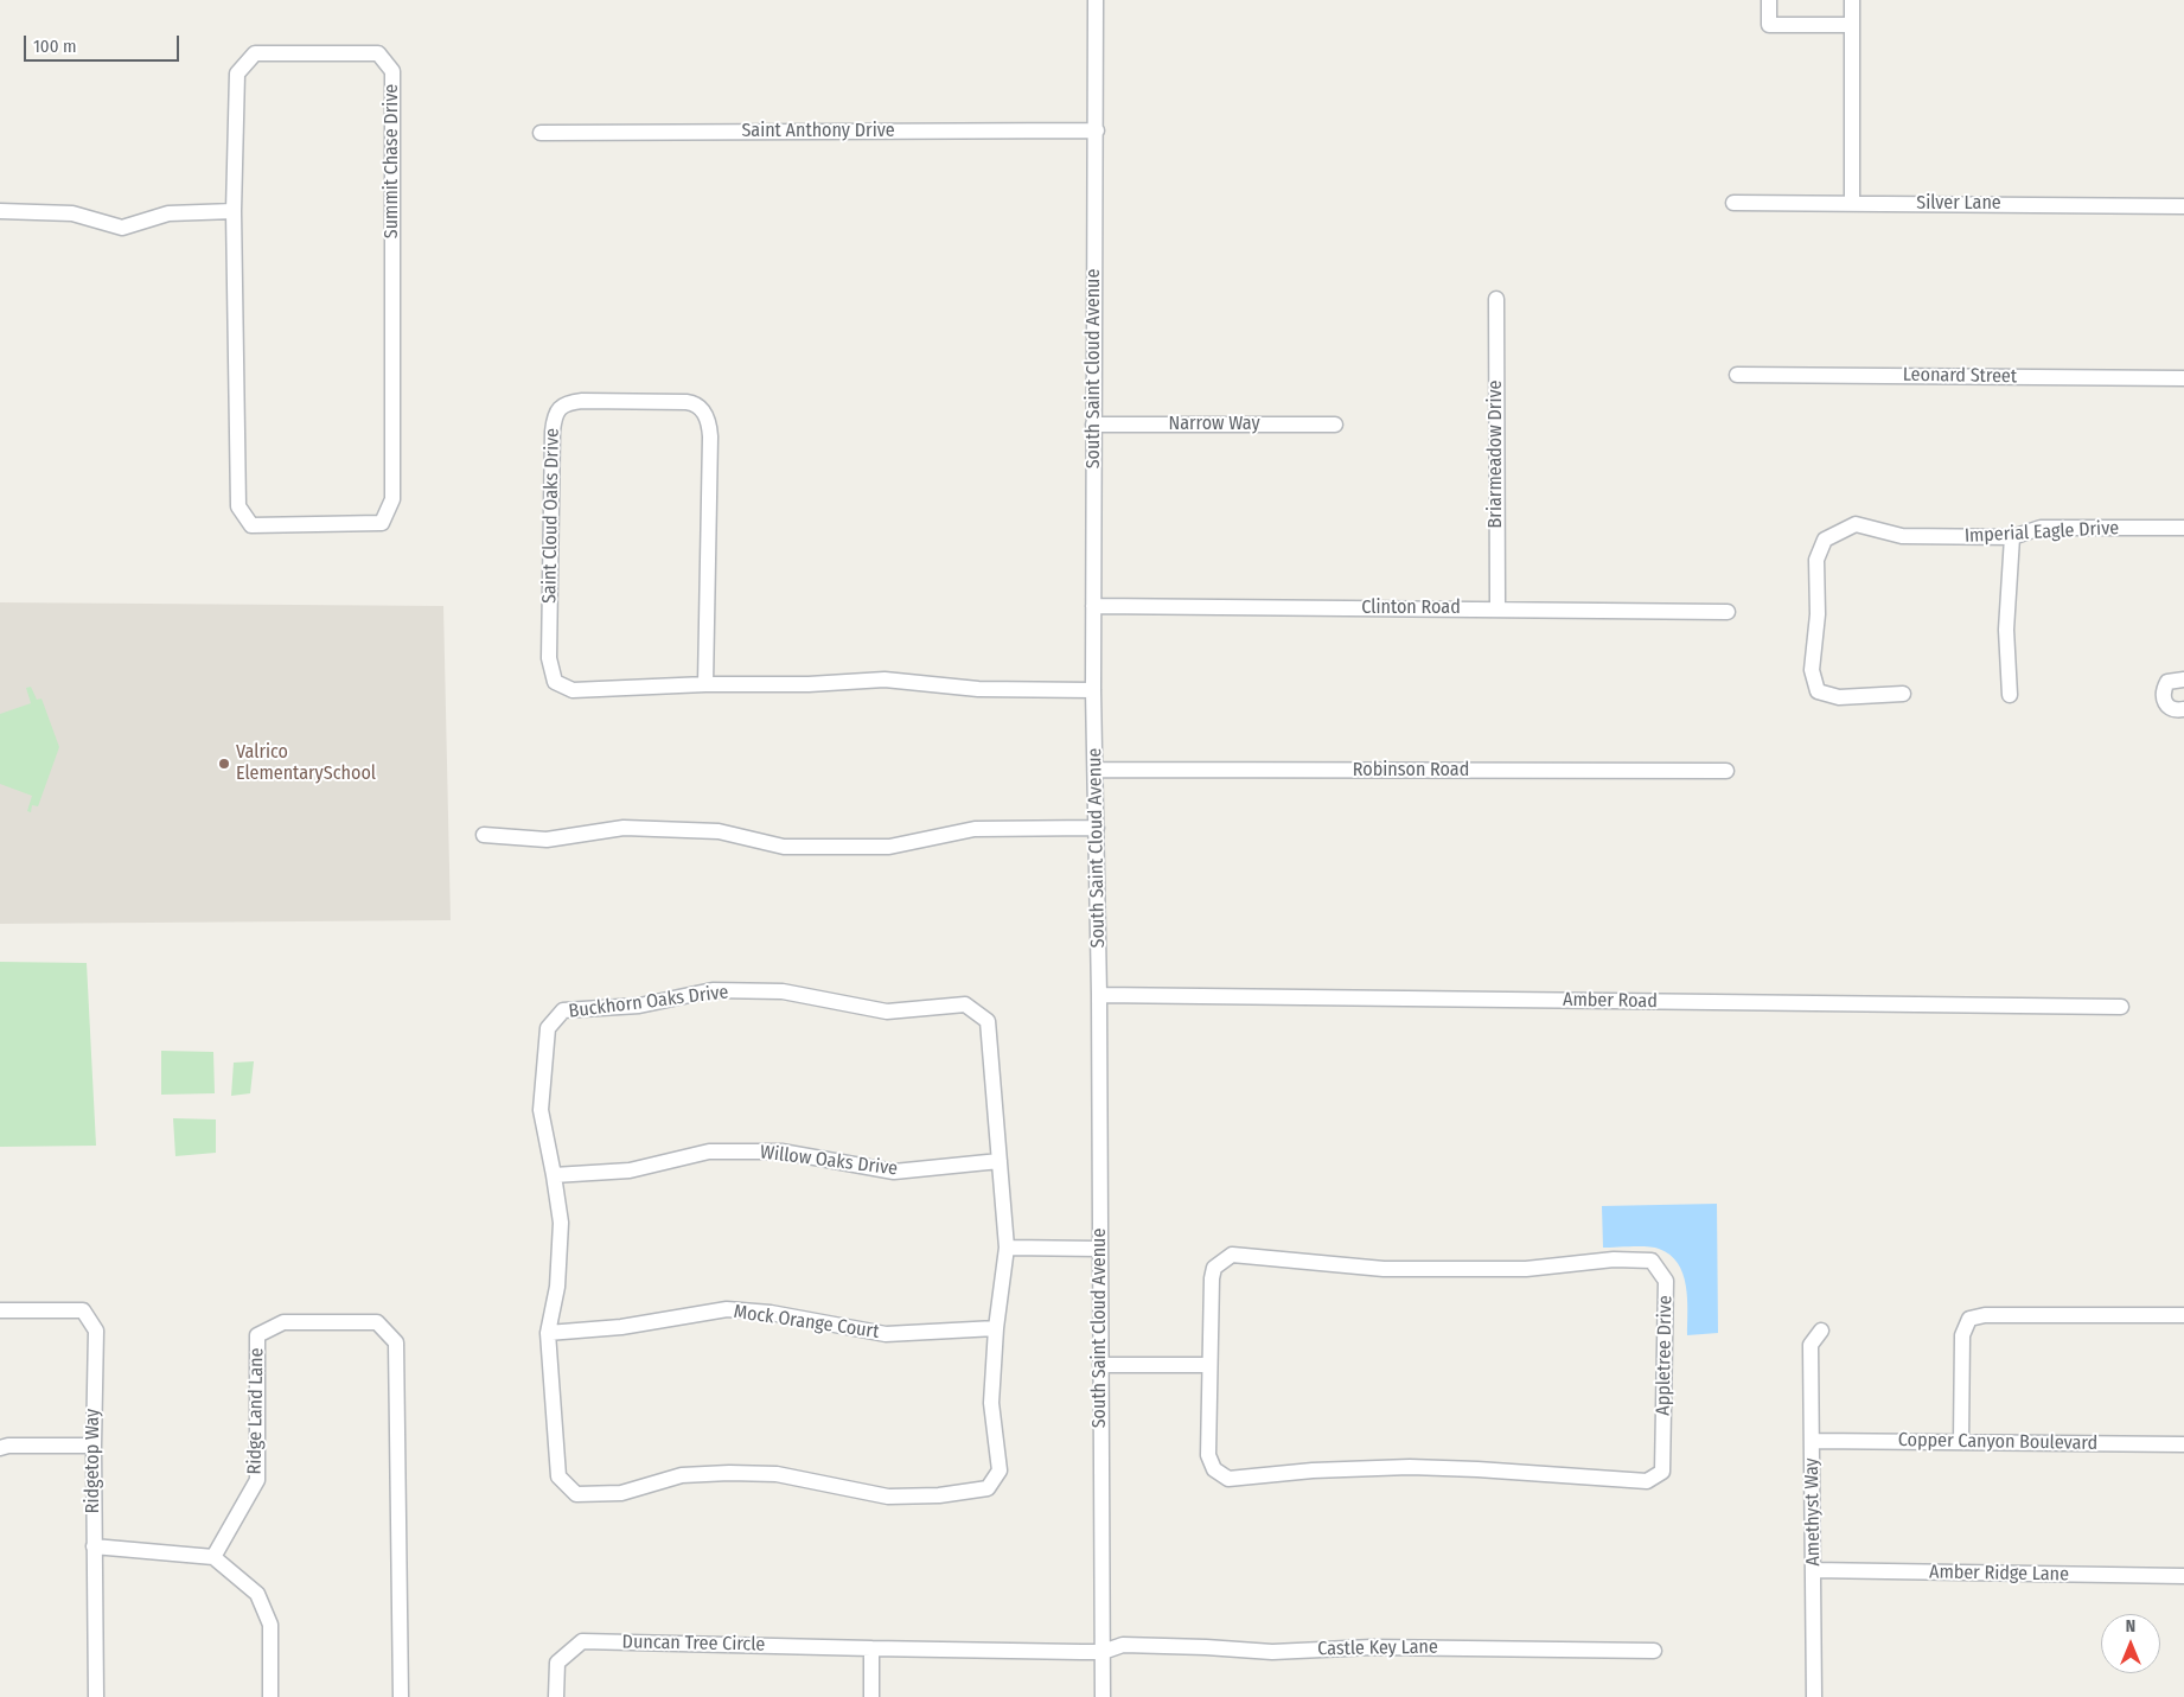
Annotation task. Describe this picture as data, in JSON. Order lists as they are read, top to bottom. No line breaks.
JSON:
{"streets":{"street":["Saint Anthony Drive","Summit Chase Drive","Silver Lane","South Saint Cloud Avenue","Leonard Street","Narrow Way","Briarmeadow Drive","Saint Cloud Oaks Drive","Imperial Eagle Drive","Clinton Road","Robinson Road","Amber Road","Buckhorn Oaks Drive","Willow Oaks Drive","Mock Orange Court","Appletree Drive","Ridge Land Lane","Copper Canyon Boulevard","Ridgetop Way","Amethyst Way","Amber Ridge Lane","Duncan Tree Circle","Castle Key Lane"]},"crossings":[["Saint Anthony Drive","South Saint Cloud Avenue"],["South Saint Cloud Avenue","Narrow Way"],["South Saint Cloud Avenue","Saint Cloud Oaks Drive"],["South Saint Cloud Avenue","Clinton Road"],["South Saint Cloud Avenue","Robinson Road"],["South Saint Cloud Avenue","Amber Road"],["South Saint Cloud Avenue","Duncan Tree Circle"],["South Saint Cloud Avenue","Castle Key Lane"],["Briarmeadow Drive","Clinton Road"],["Buckhorn Oaks Drive","Willow Oaks Drive"],["Buckhorn Oaks Drive","Mock Orange Court"],["Copper Canyon Boulevard","Amethyst Way"],["Amethyst Way","Amber Ridge Lane"],["Duncan Tree Circle","Castle Key Lane"]],"places":["Valrico ElementarySchool"],"scale_bar":"100 m","north":"top"}
